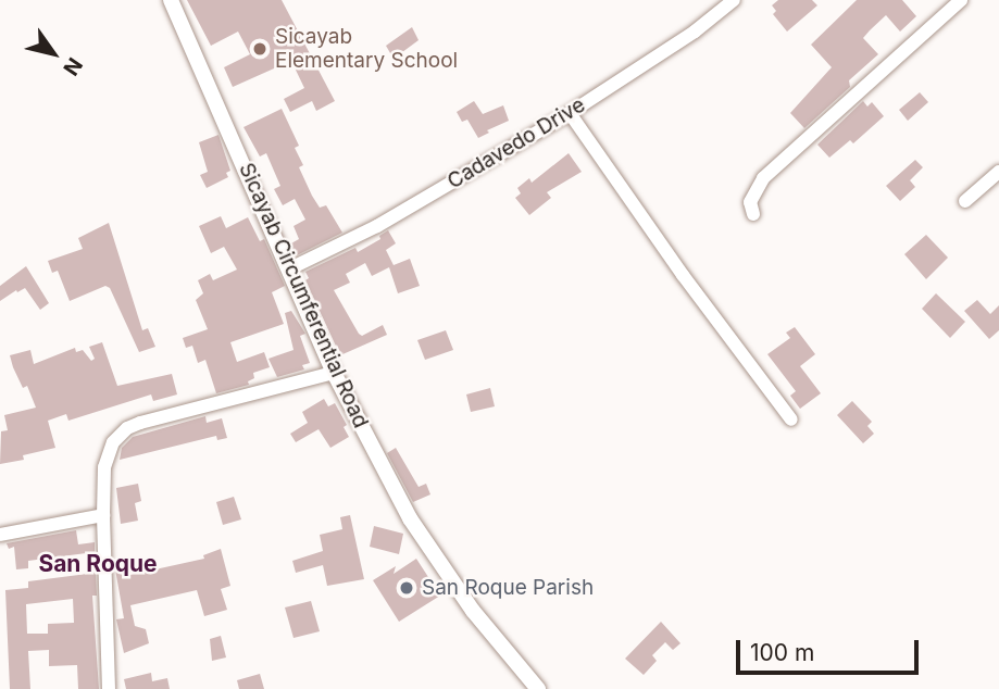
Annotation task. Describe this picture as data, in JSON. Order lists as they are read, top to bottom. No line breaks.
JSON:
{"streets":{"street":["Cadavedo Drive","Sicayab Circumferential Road"]},"crossings":[["Cadavedo Drive","Sicayab Circumferential Road"]],"districts":["San Roque"],"places":["Sicayab Elementary School","San Roque Parish"],"scale_bar":"100 m","north":"bottom right"}
